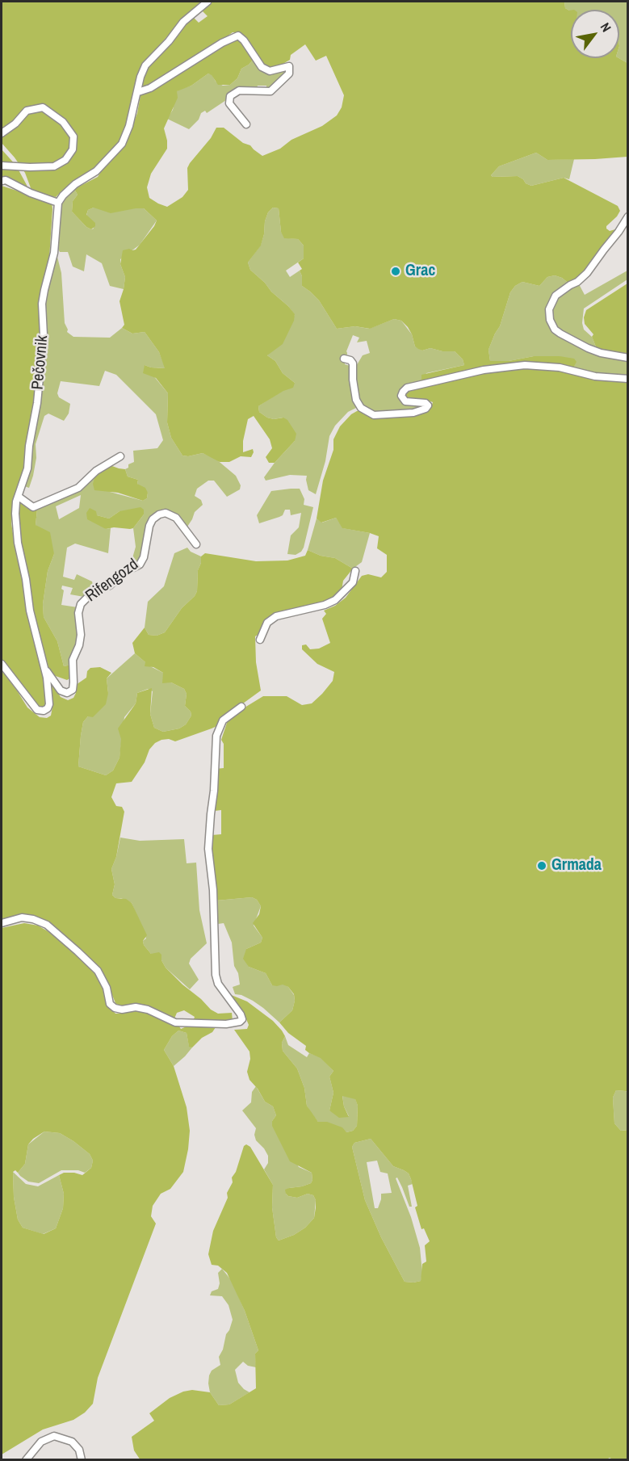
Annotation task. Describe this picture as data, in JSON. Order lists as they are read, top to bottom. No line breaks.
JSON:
{"streets":{"street":["Pečovnik","Rifengozd"]},"crossings":[["Pečovnik","Rifengozd"]],"places":["Grac","Grmada"],"north":"top right"}
